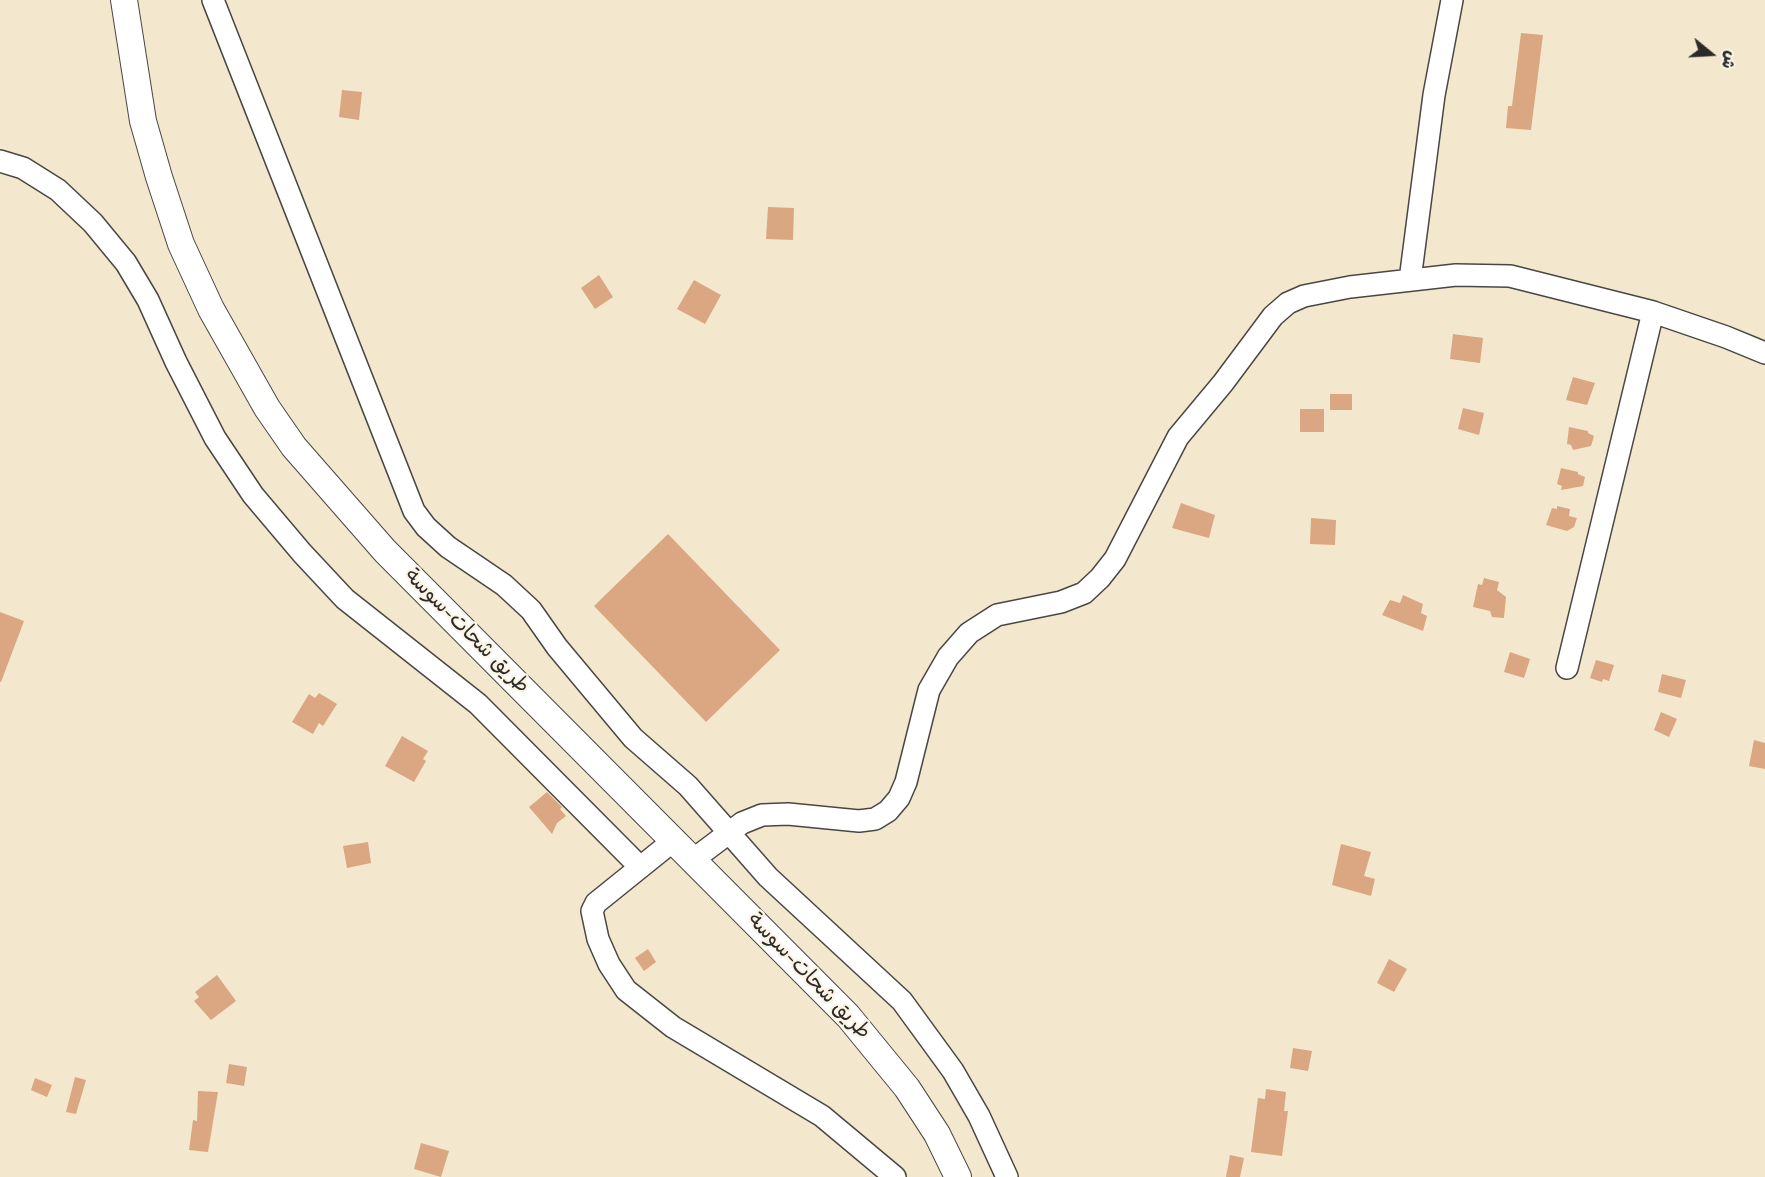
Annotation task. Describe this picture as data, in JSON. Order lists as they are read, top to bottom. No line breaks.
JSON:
{"streets":{"main road":["طريق شحات-سوسة"]},"north":"right"}
